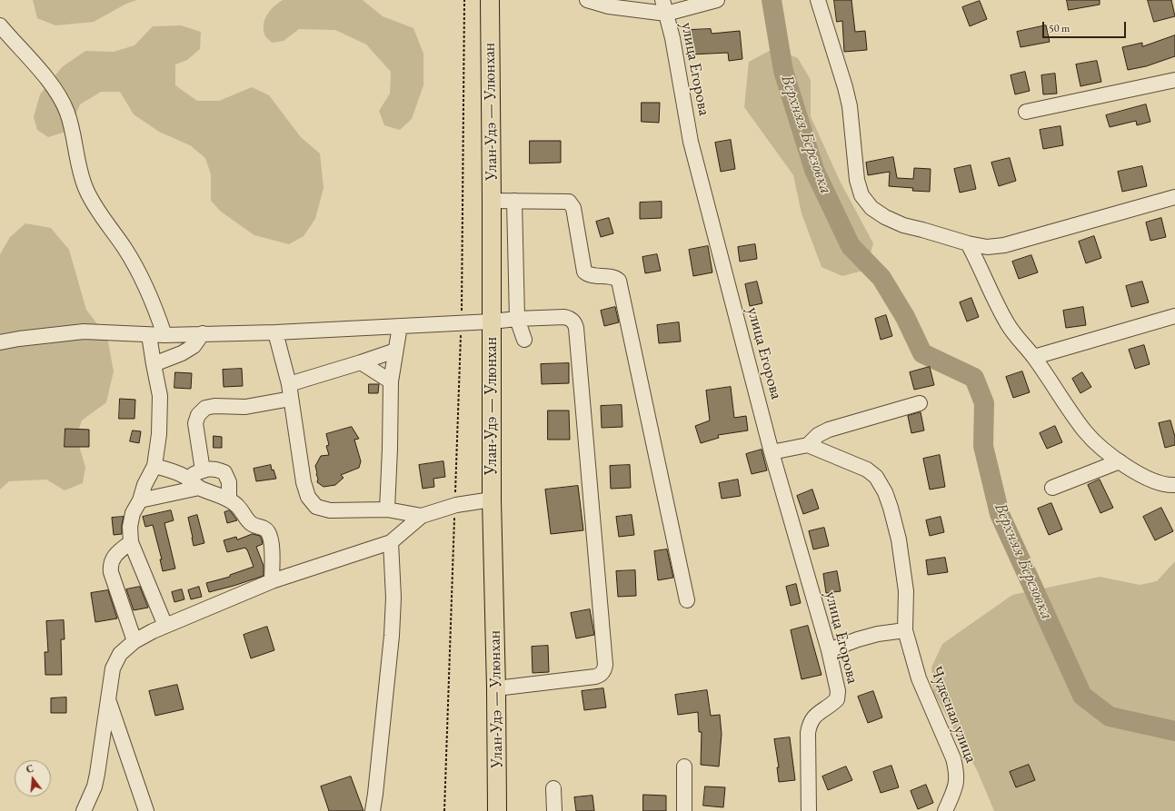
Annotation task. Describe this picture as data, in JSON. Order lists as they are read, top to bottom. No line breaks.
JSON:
{"streets":{"main road":["Улан-Удэ — Улюнхан"],"street":["улица Егорова","Чудесная улица"]},"water":["Верхняя Березовка"],"scale_bar":"50 m","north":"top"}
